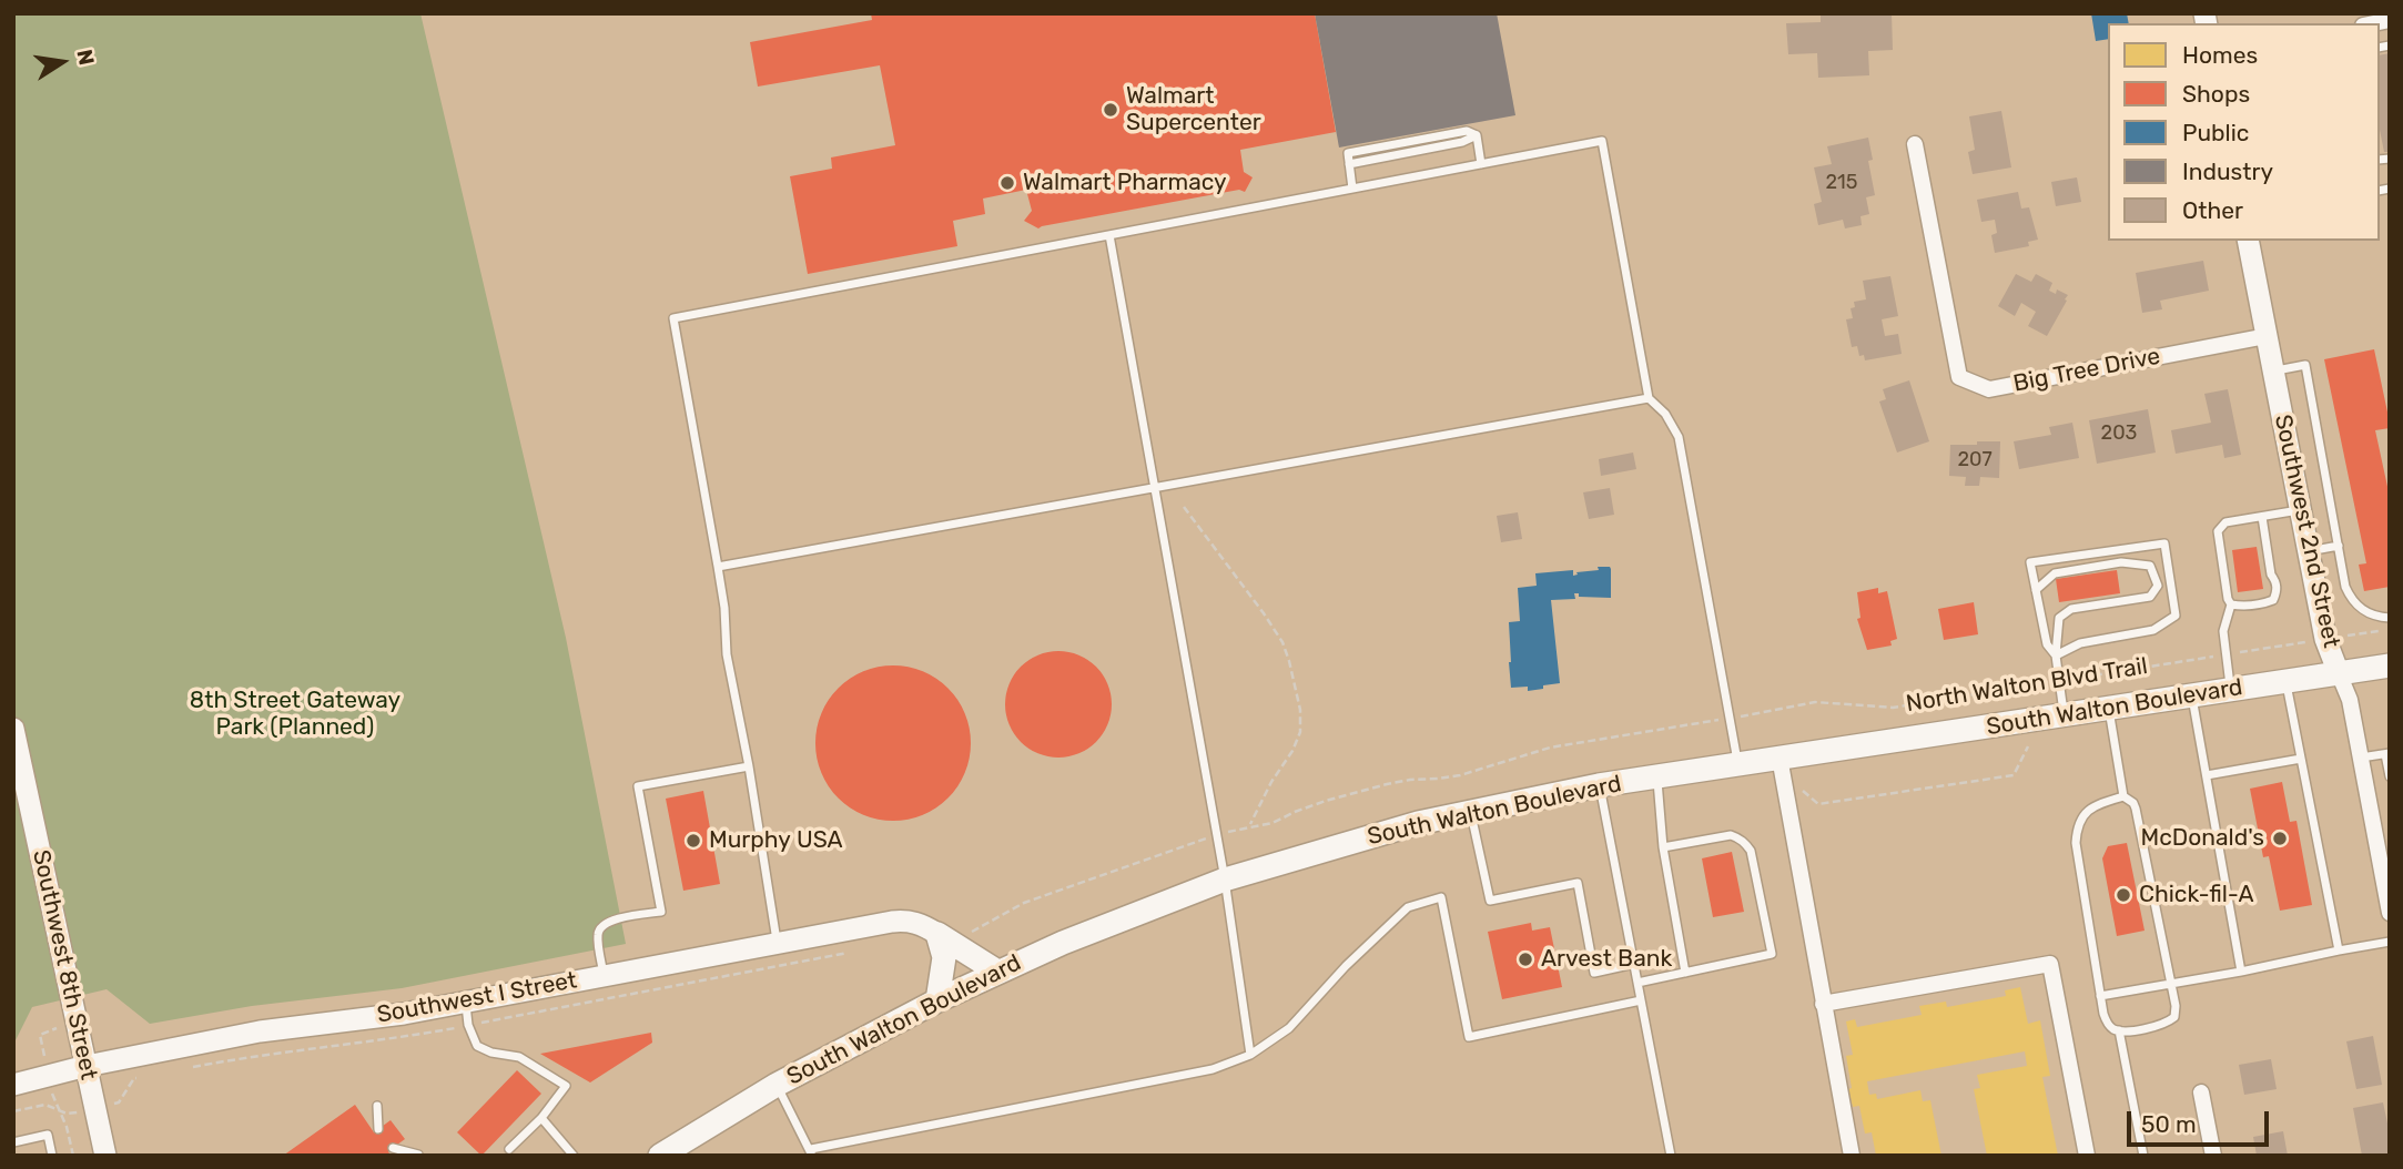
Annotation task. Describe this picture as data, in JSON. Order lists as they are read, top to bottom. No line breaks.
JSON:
{"streets":{"main road":["Southwest 2nd Street","South Walton Boulevard","Southwest 8th Street","Southwest I Street"],"street":["Big Tree Drive"],"path":["North Walton Blvd Trail"]},"crossings":[["Big Tree Drive","Southwest 2nd Street"],["Southwest 2nd Street","South Walton Boulevard"],["Southwest 8th Street","Southwest I Street"]],"parks":["8th Street Gateway Park (Planned)"],"places":["Walmart Supercenter","Walmart Pharmacy","McDonald's","Murphy USA","Chick-fil-A","Arvest Bank"],"house_numbers":["215","203","207"],"legend":["Homes","Shops","Public","Industry","Other"],"scale_bar":"50 m","north":"right"}
